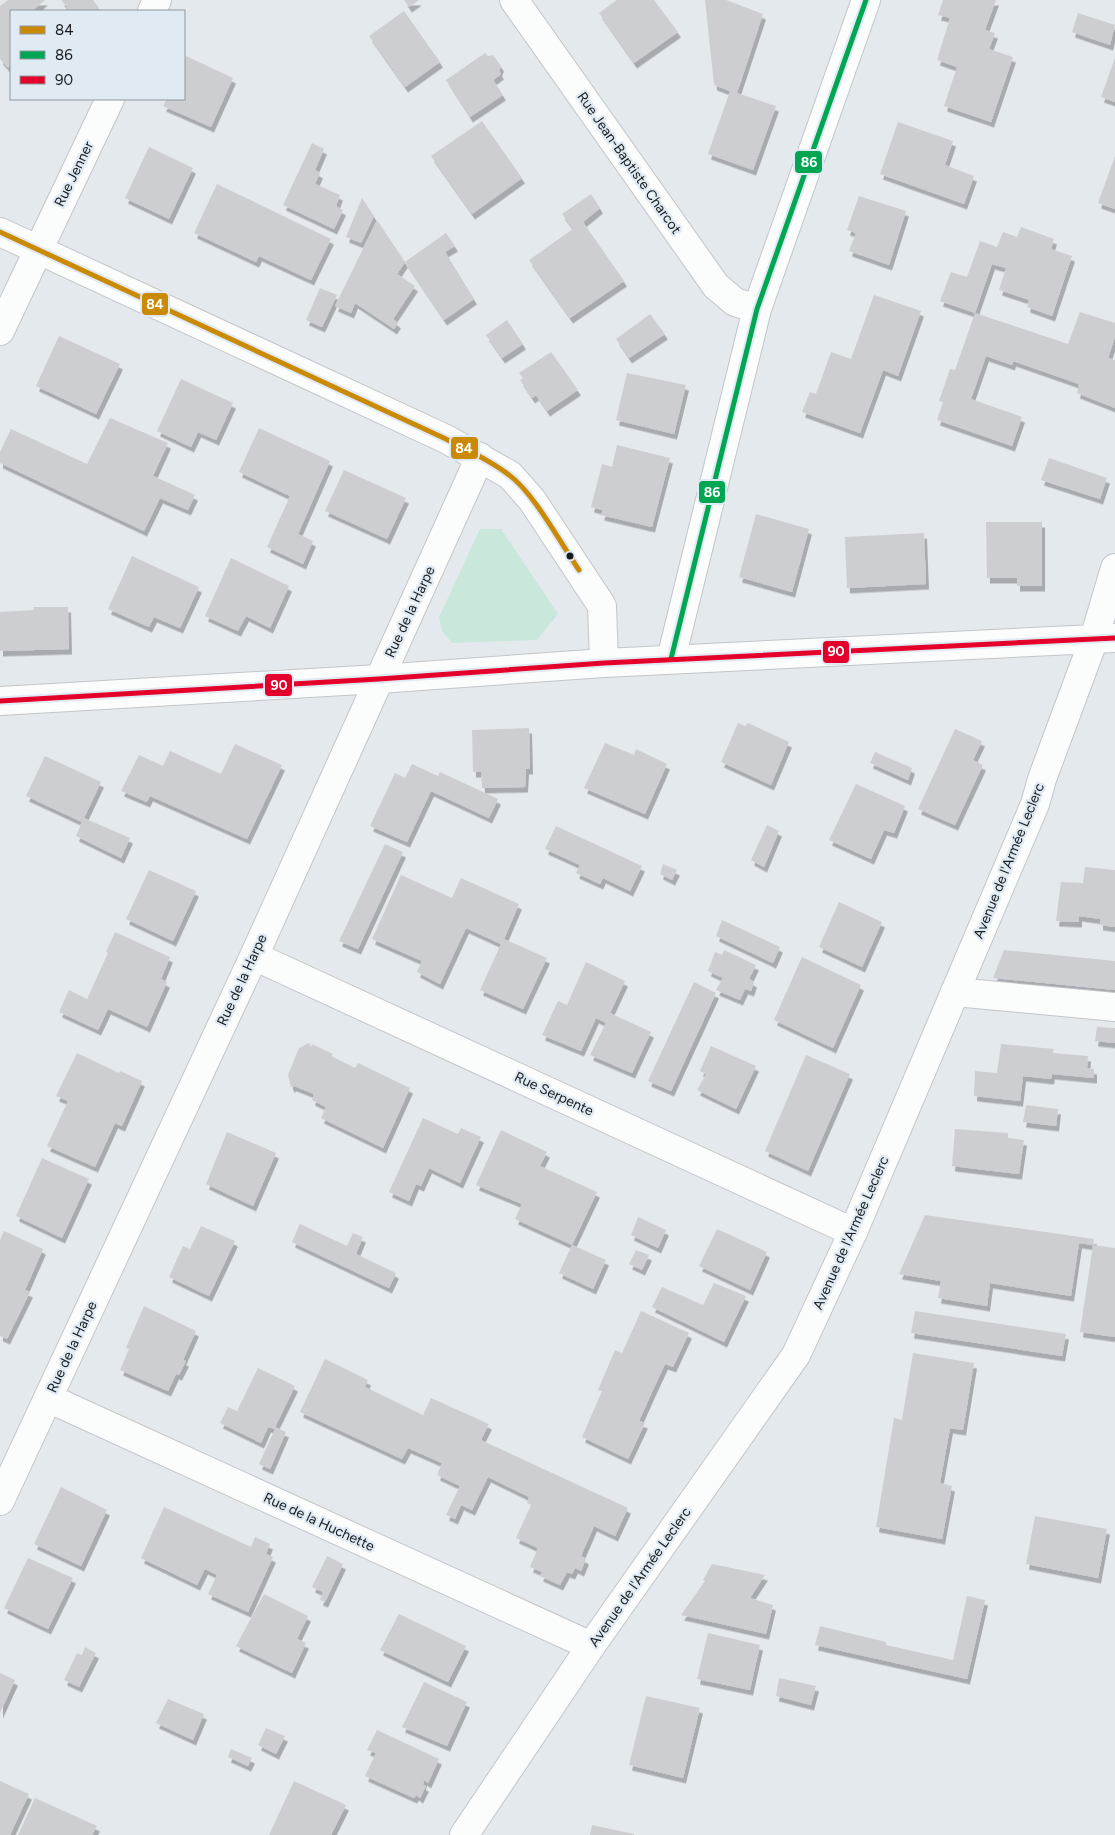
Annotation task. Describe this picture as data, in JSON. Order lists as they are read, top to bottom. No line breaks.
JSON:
{"streets":{"street":["Rue Jean-Baptiste Charcot","Rue Jenner","Rue de la Harpe","Avenue de l'Armée Leclerc","Rue Serpente","Rue de la Huchette"]},"crossings":[["Rue de la Harpe","Rue Serpente"],["Rue de la Harpe","Rue de la Huchette"],["Avenue de l'Armée Leclerc","Rue Serpente"],["Avenue de l'Armée Leclerc","Rue de la Huchette"]],"lines":["transit line 86","transit line 84","transit line 90"],"legend":["84","86","90"]}
